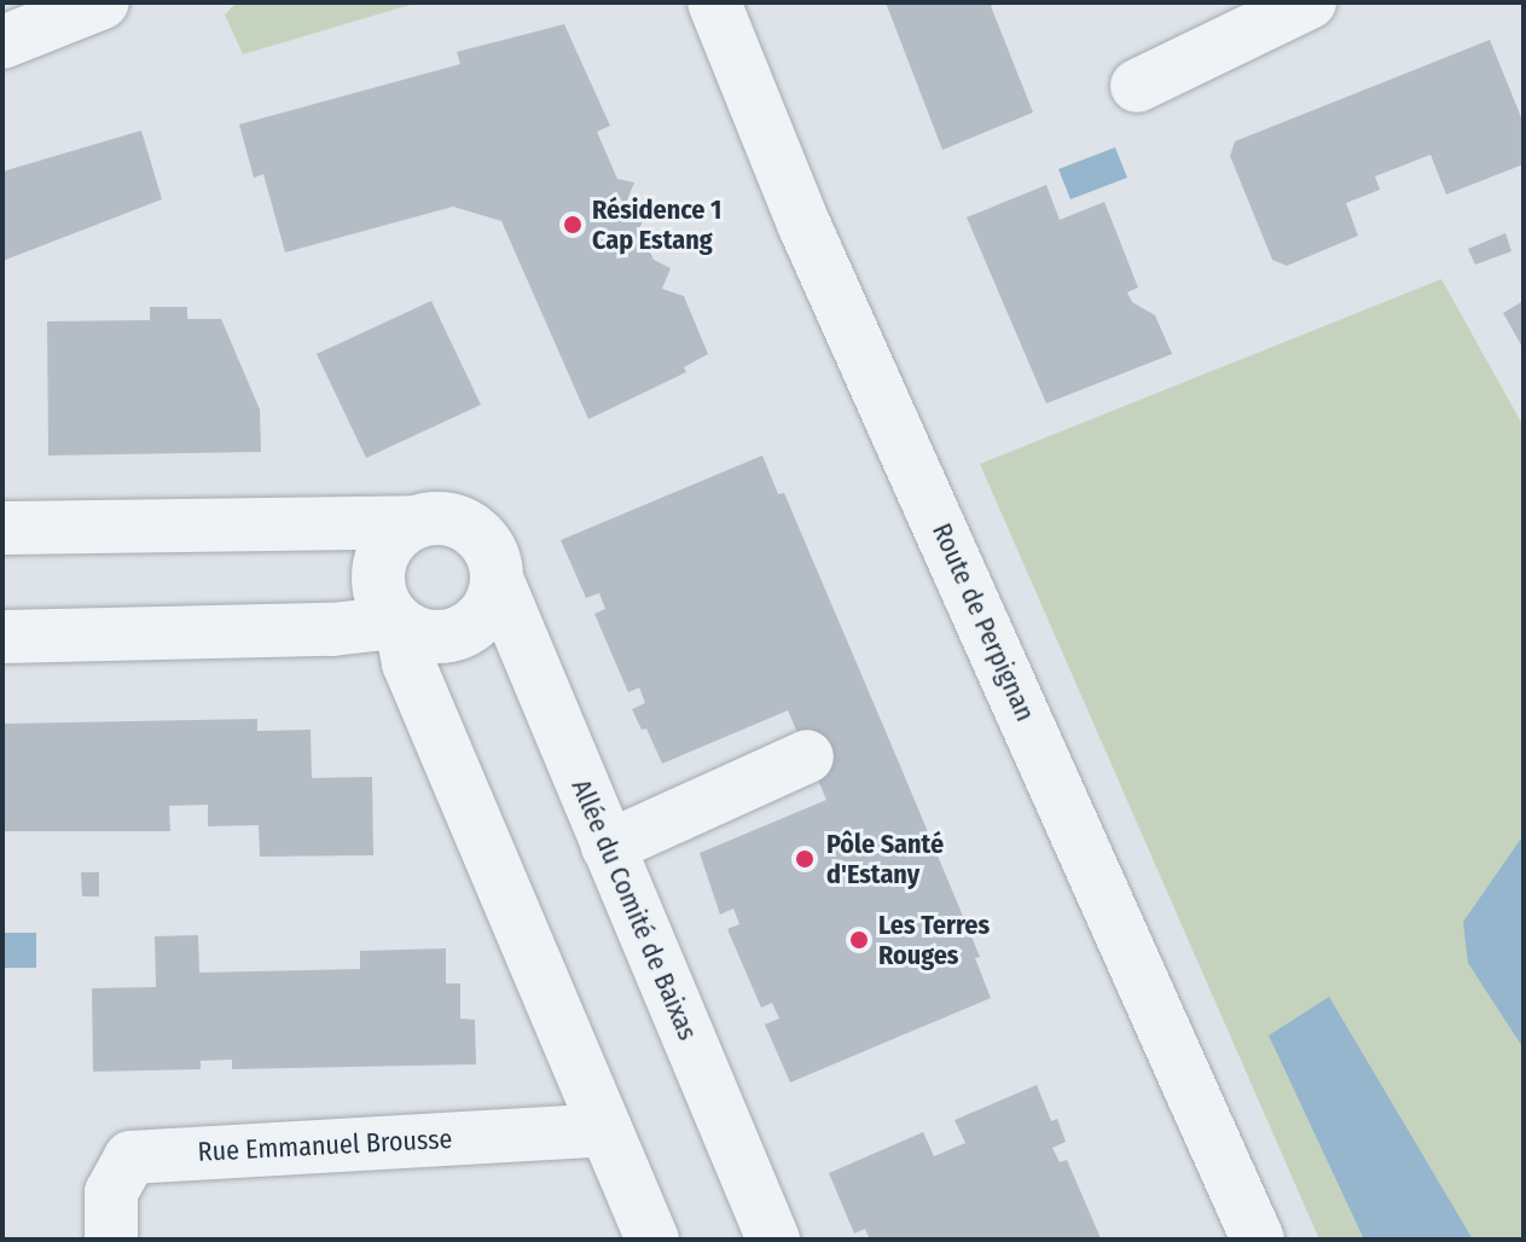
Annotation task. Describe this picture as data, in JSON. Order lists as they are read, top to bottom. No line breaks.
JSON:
{"streets":{"street":["Route de Perpignan","Allée du Comité de Baixas","Rue Emmanuel Brousse"]},"places":["Résidence 1 Cap Estang","Pôle Santé d'Estany","Les Terres Rouges"]}
